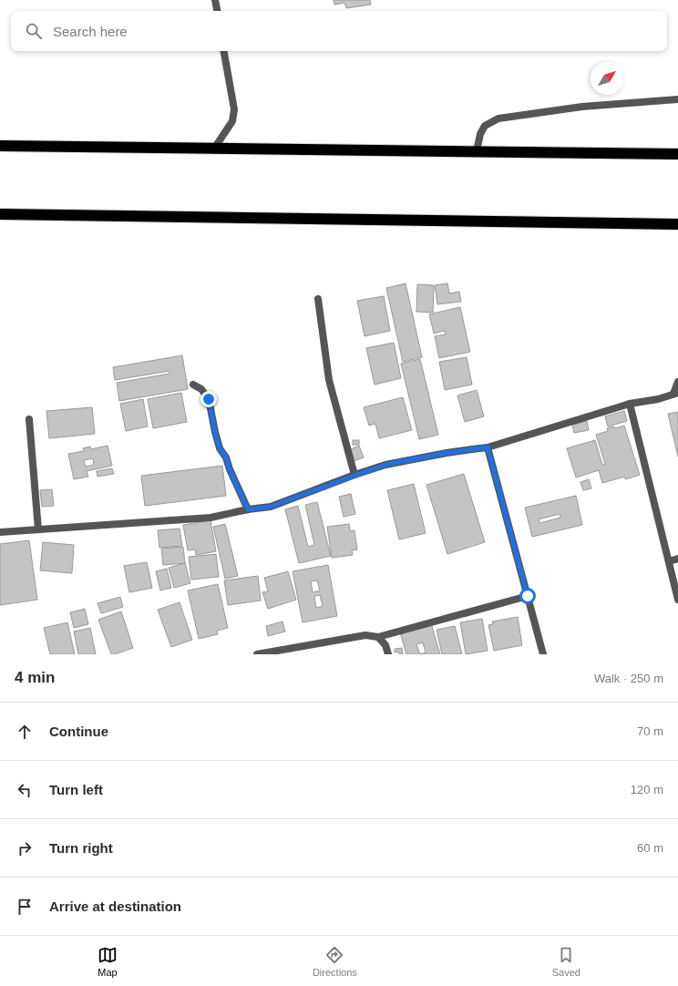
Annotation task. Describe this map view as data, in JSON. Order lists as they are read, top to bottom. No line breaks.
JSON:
{"north":"top right","page":{"search":"Search here","heading":["4 min","Walk · 250 m"],"list":[["Continue","70 m"],["Turn left","120 m"],["Turn right","60 m"],"Arrive at destination"],"nav":["Map","Directions","Saved"]}}
